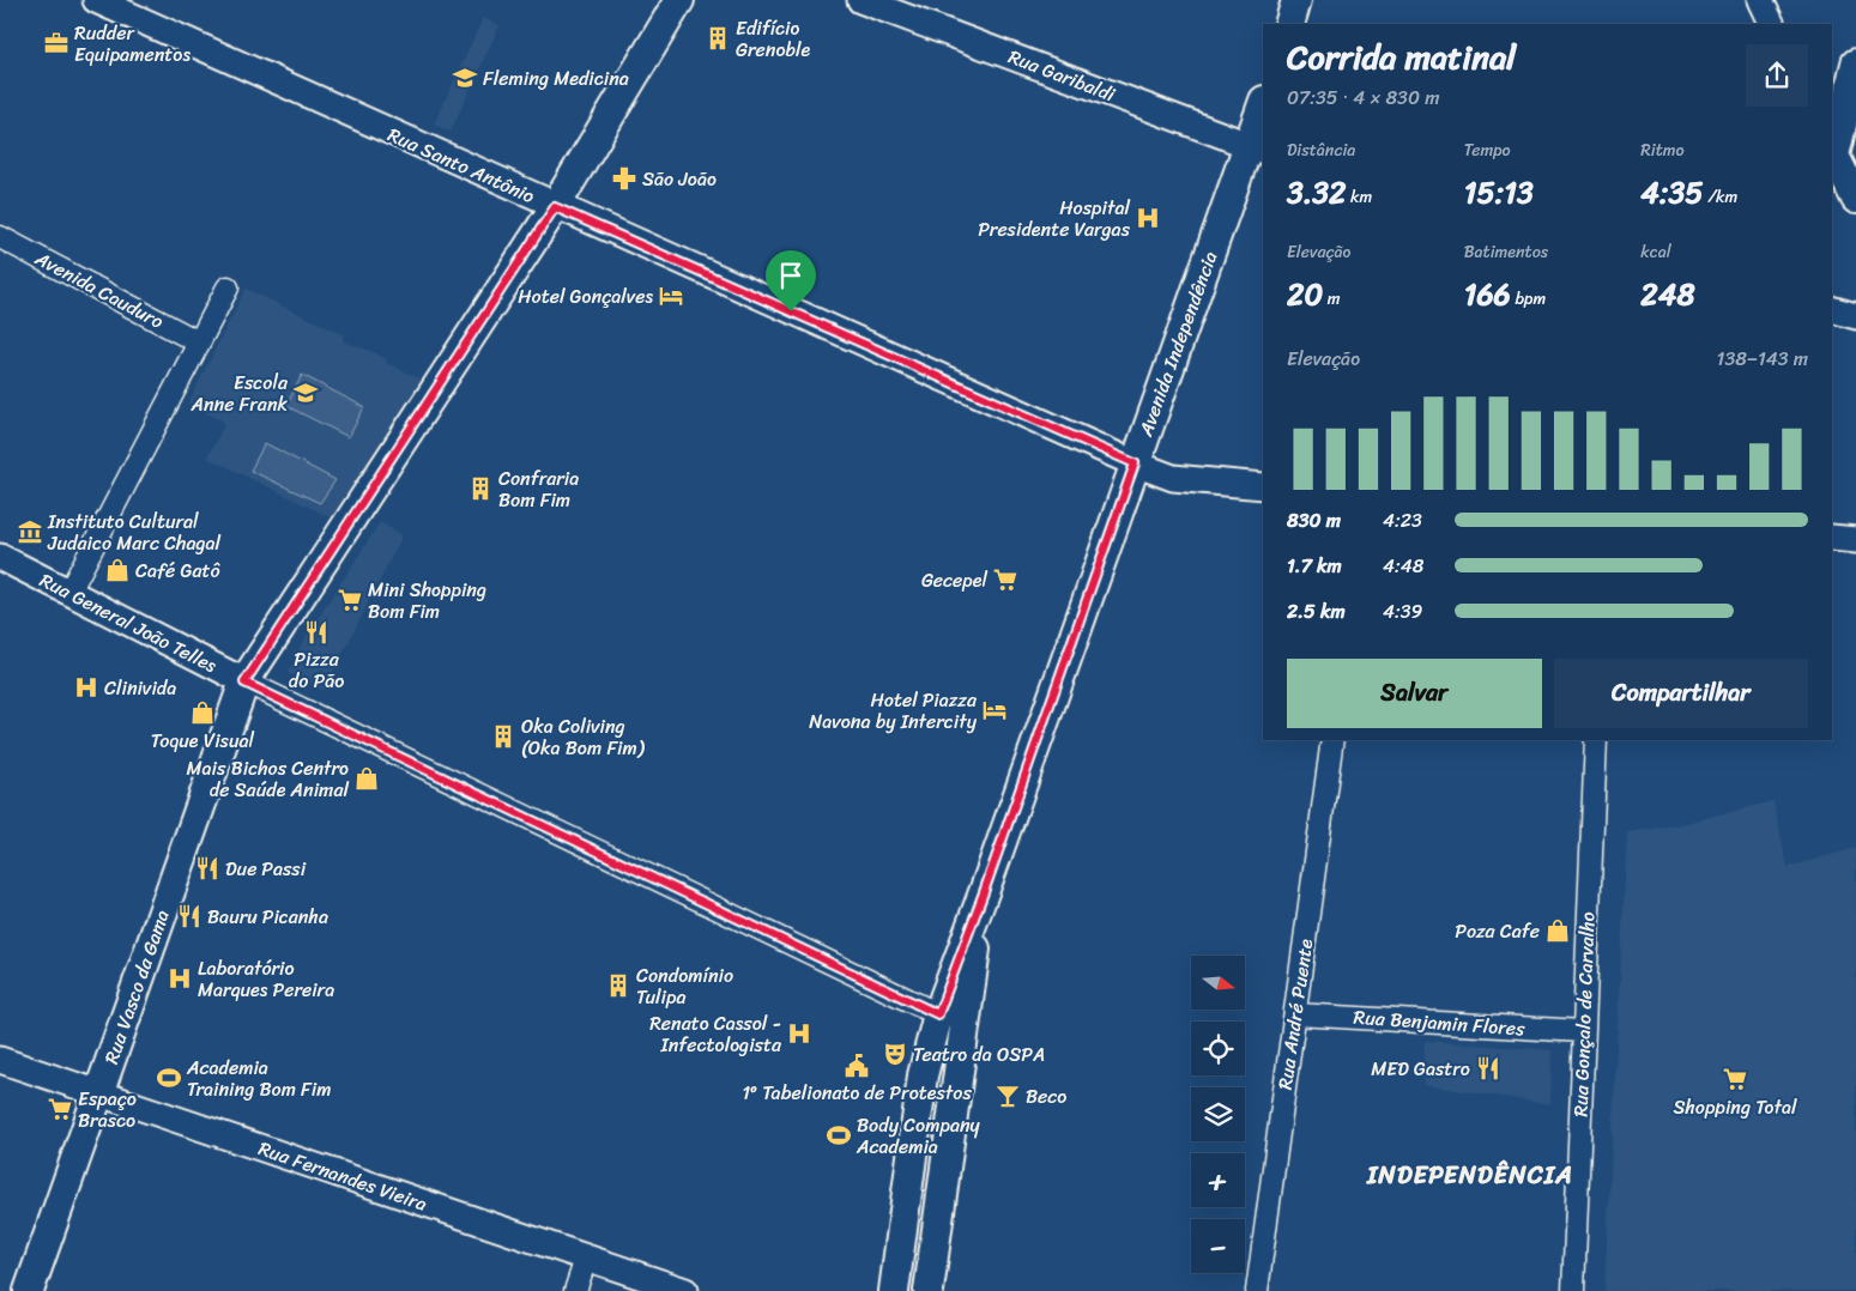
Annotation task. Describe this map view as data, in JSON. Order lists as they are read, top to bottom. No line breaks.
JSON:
{"streets":{"main road":["Avenida Independência","Rua Vasco da Gama"],"street":["Rua Garibaldi","Rua Santo Antônio","Avenida Cauduro","Rua General João Telles","Rua André Puente","Rua Gonçalo de Carvalho","Rua Benjamin Flores","Rua Fernandes Vieira"]},"crossings":[["Rua Garibaldi","Avenida Independência"],["Rua Santo Antônio","Avenida Independência"],["Rua Santo Antônio","Rua Vasco da Gama"],["Avenida Independência","Rua General João Telles"],["Rua General João Telles","Rua Vasco da Gama"],["Rua Vasco da Gama","Rua Fernandes Vieira"],["Rua André Puente","Rua Benjamin Flores"],["Rua Gonçalo de Carvalho","Rua Benjamin Flores"]],"districts":["INDEPENDÊNCIA"],"places":{"building":["Edifício Grenoble","Confraria Bom Fim","Oka Coliving (Oka Bom Fim)","Condomínio Tulipa"],"office":["Rudder Equipamentos"],"school or university":["Fleming Medicina","Escola Anne Frank"],"pharmacy":["São João"],"hospital":["Hospital Presidente Vargas","Clinivida","Laboratório Marques Pereira","Renato Cassol - Infectologista"],"hotel":["Hotel Gonçalves","Hotel Piazza Navona by Intercity"],"museum":["Instituto Cultural Judaico Marc Chagal"],"shop":["Café Gatô","Toque Visual","Mais Bichos Centro de Saúde Animal","Poza Cafe"],"supermarket":["Gecepel","Mini Shopping Bom Fim","Shopping Total","Espaço Brasco"],"restaurant":["Pizza do Pão","Due Passi","Bauru Picanha","MED Gastro"],"theatre":["Teatro da OSPA"],"public building":["1º Tabelionato de Protestos"],"sports":["Academia Training Bom Fim","Body Company Academia"],"bar":["Beco"]},"north":"right","page":{"heading":["Corrida matinal","07:35 · 4 × 830 m"],"stats":[["Distância","3.32 km"],["Tempo","15:13"],["Ritmo","4:35 /km"],["Elevação","20 m"],["Batimentos","166 bpm"],["kcal","248"]],"chart":["Elevação","138–143 m"],"list":[{"name":"830 m","note":"4:23"},{"name":"1.7 km","note":"4:48"},{"name":"2.5 km","note":"4:39"}],"buttons":["Salvar","Compartilhar"],"map_buttons":["+","−"]}}
